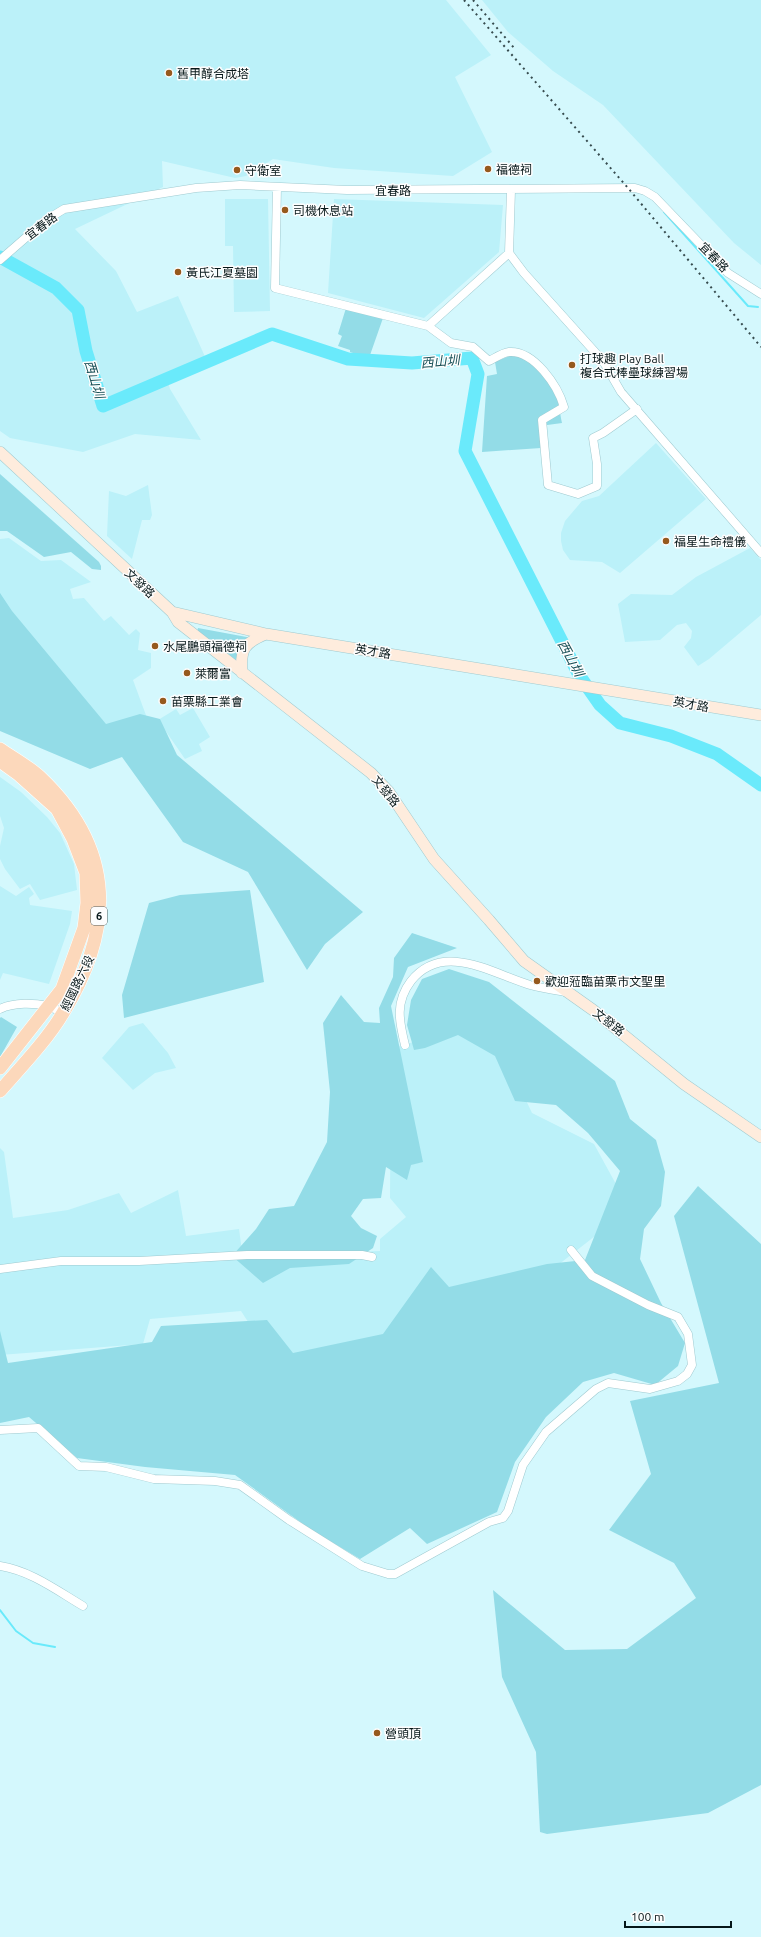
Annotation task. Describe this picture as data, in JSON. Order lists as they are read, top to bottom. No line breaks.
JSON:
{"streets":{"main road":["6","經國路六段"],"street":["宜春路","文發路","英才路"]},"crossings":[["文發路","英才路"]],"water":["西山圳"],"places":["舊甲醇合成塔","福德祠","守衛室","司機休息站","黃氏江夏墓園","打球趣 Play Ball 複合式棒壘球練習場","福星生命禮儀","水尾鵬頭福德祠","萊爾富","苗栗縣工業會","歡迎蒞臨苗栗市文聖里","營頭頂"],"scale_bar":"100 m"}
